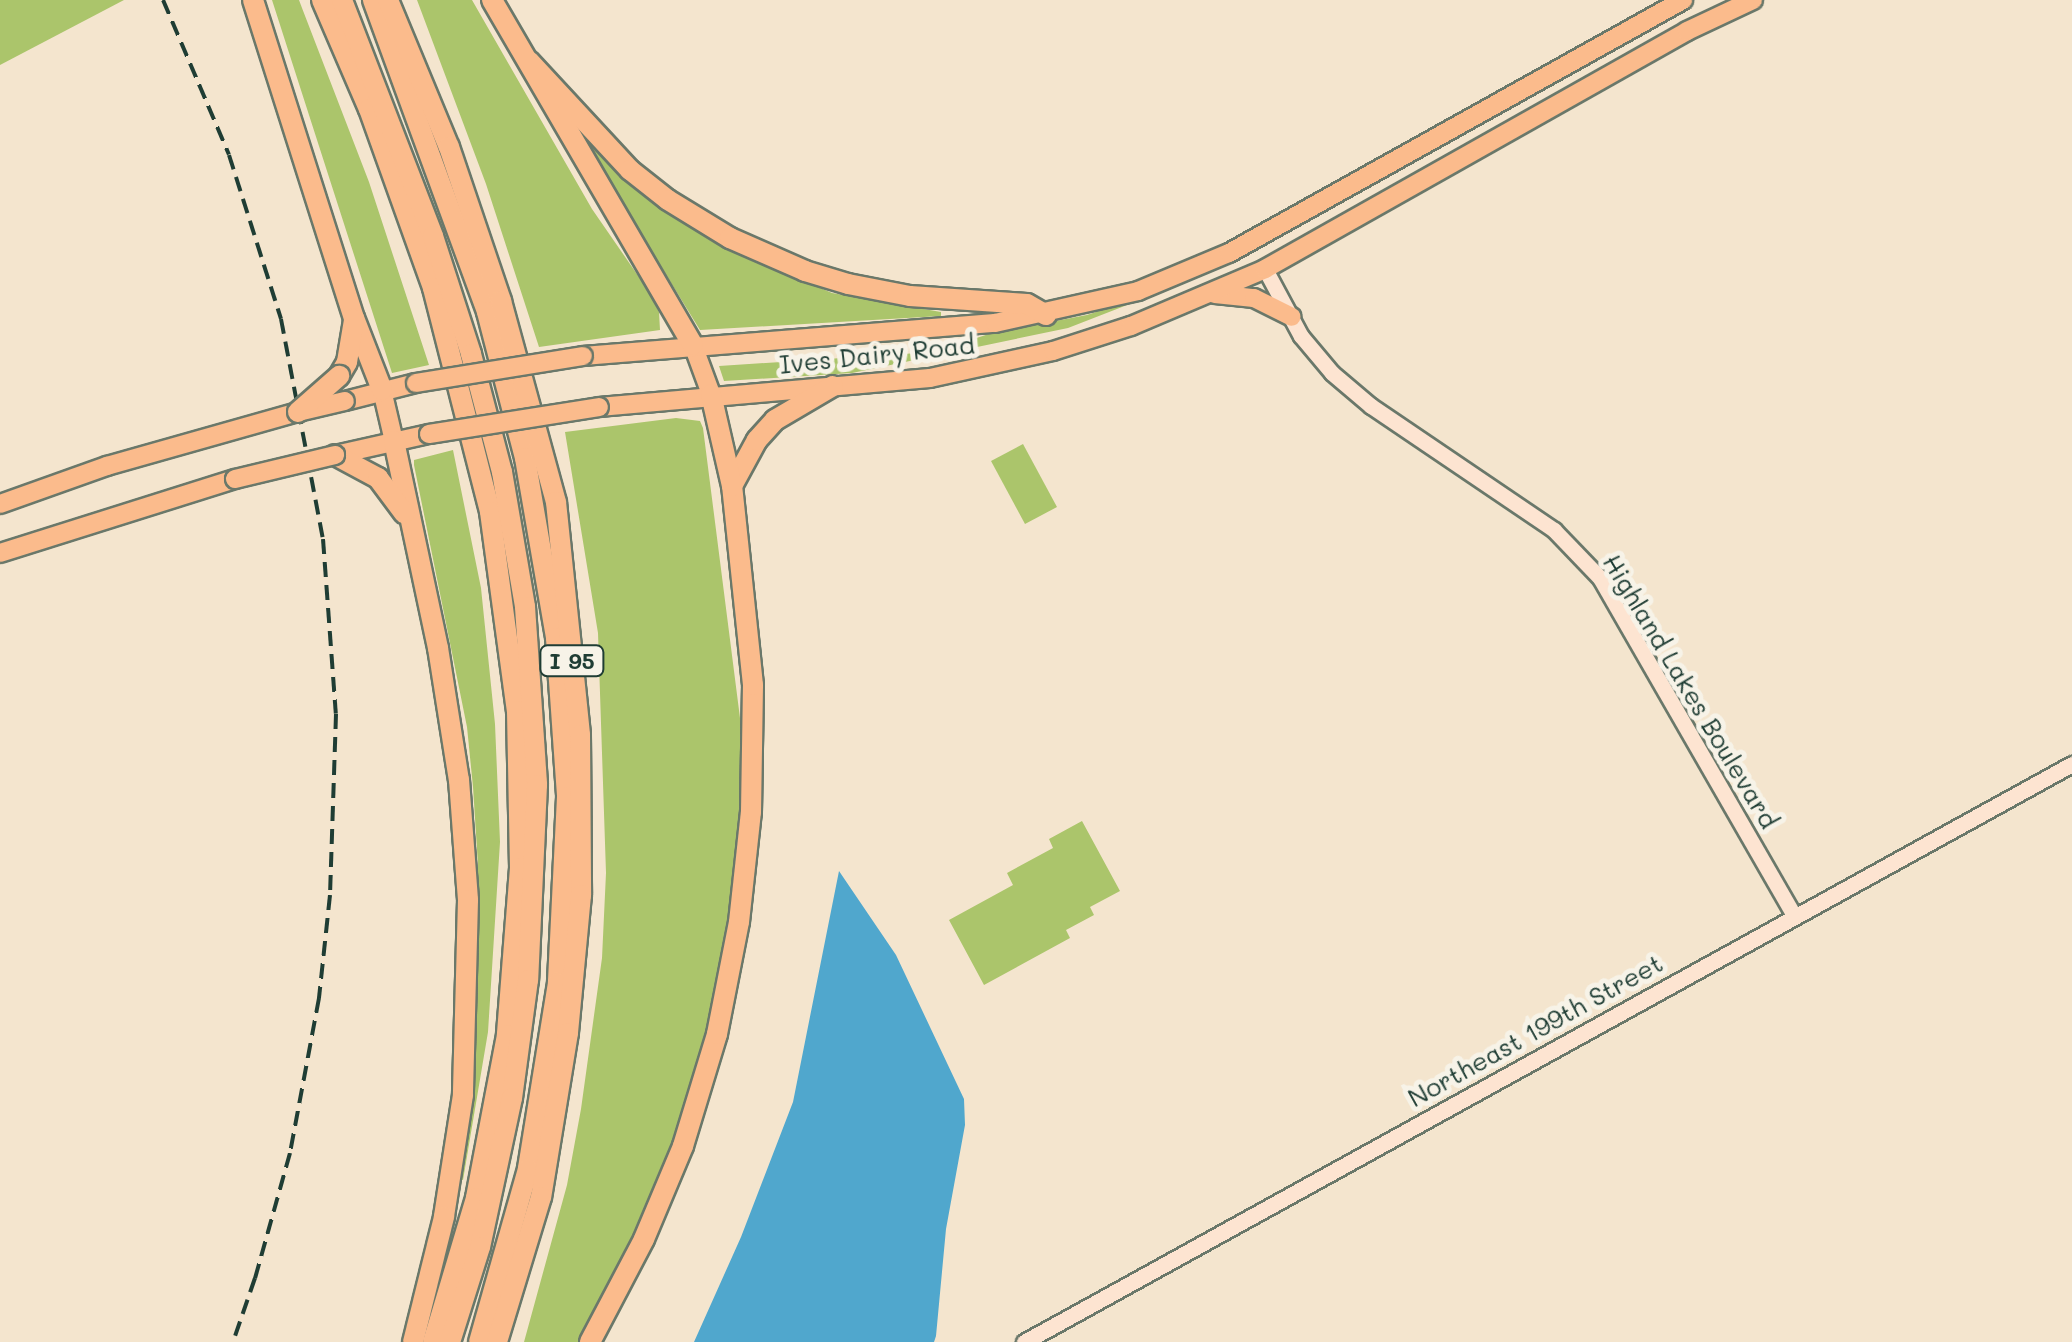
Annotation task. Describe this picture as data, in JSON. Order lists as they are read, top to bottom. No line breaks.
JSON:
{"streets":{"highway":["I 95"],"main road":["Ives Dairy Road"],"street":["Highland Lakes Boulevard","Northeast 199th Street"]},"crossings":[["Ives Dairy Road","Highland Lakes Boulevard"],["Highland Lakes Boulevard","Northeast 199th Street"]]}
